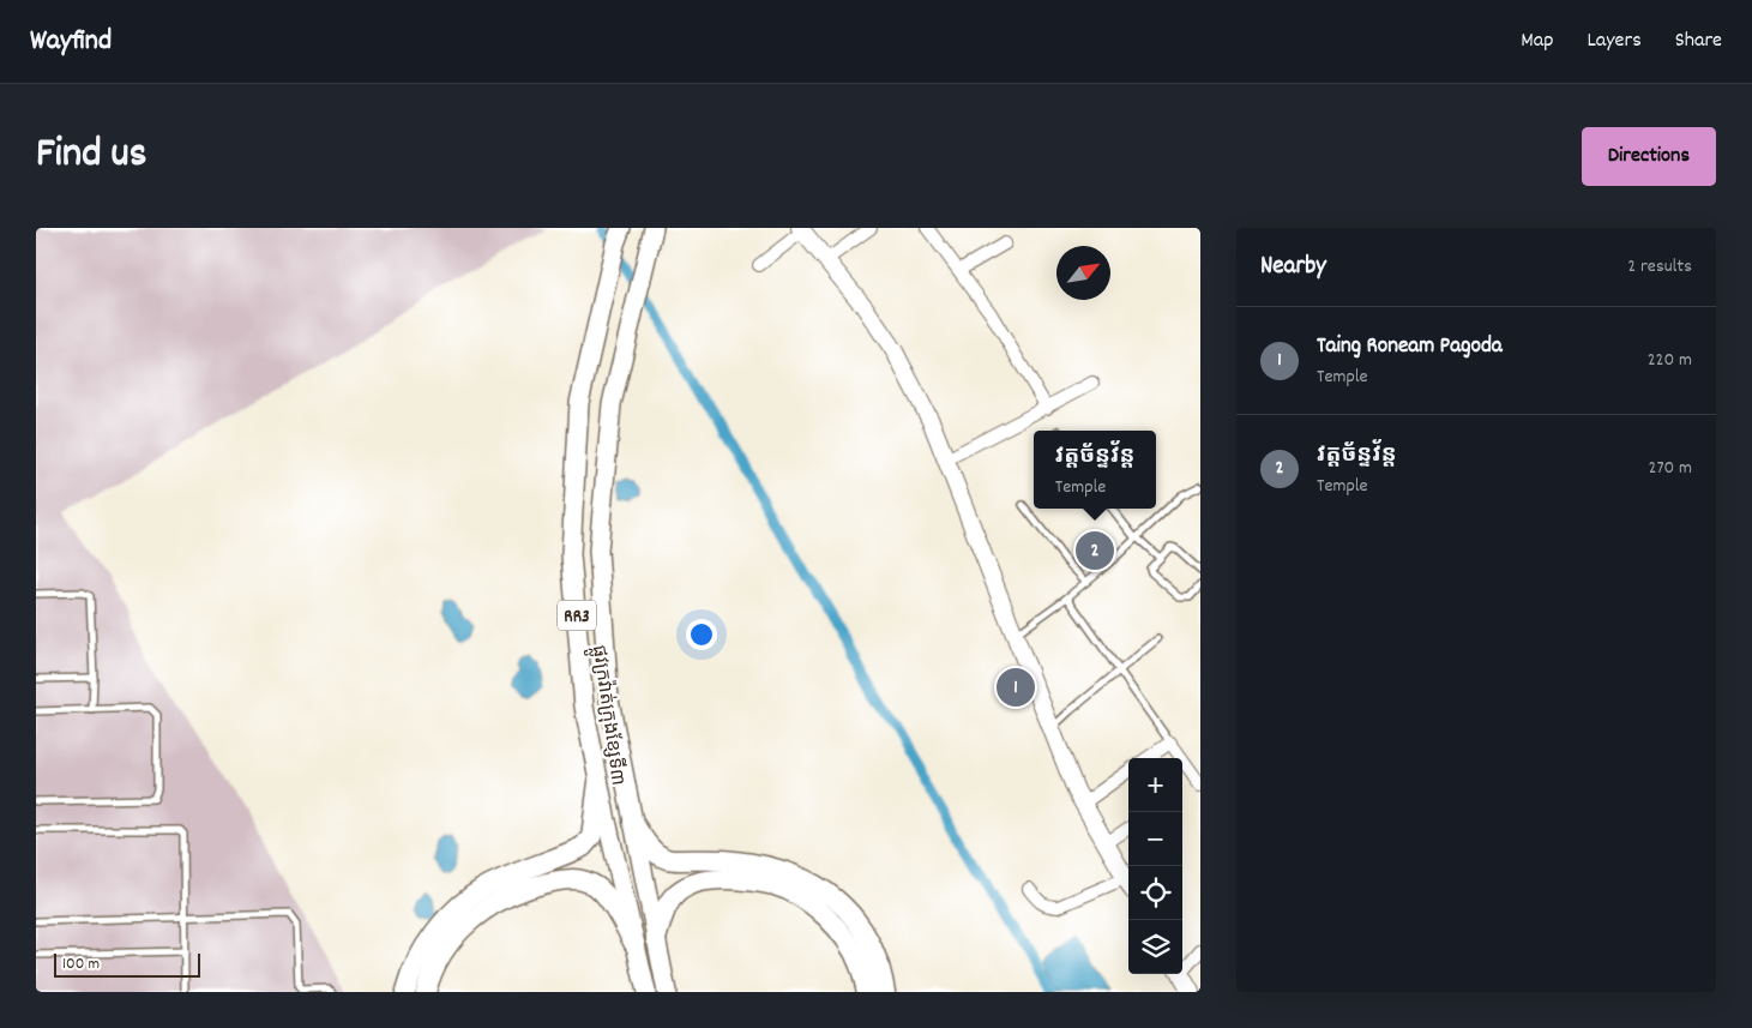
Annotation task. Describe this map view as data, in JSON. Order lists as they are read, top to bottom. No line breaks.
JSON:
{"streets":{"main road":["RR3","ផ្លូវក្រវ៉ាត់ក្រុងខ្សែទី៣"]},"scale_bar":"100 m","north":"top right","page":{"header":"Wayfind","nav":["Map","Layers","Share"],"title":"Find us","buttons":"Directions","heading":["Nearby","2 results"],"list":[{"mark":"1","name":"Taing Roneam Pagoda","note":"Temple","value":"220 m"},{"mark":"2","name":"វត្តច័ន្ទវ័ន្ត","note":"Temple","value":"270 m"}],"popup":["វត្តច័ន្ទវ័ន្ត","Temple"],"pins":["2","1"],"map_buttons":["+","−"],"scale":"100 m"}}
